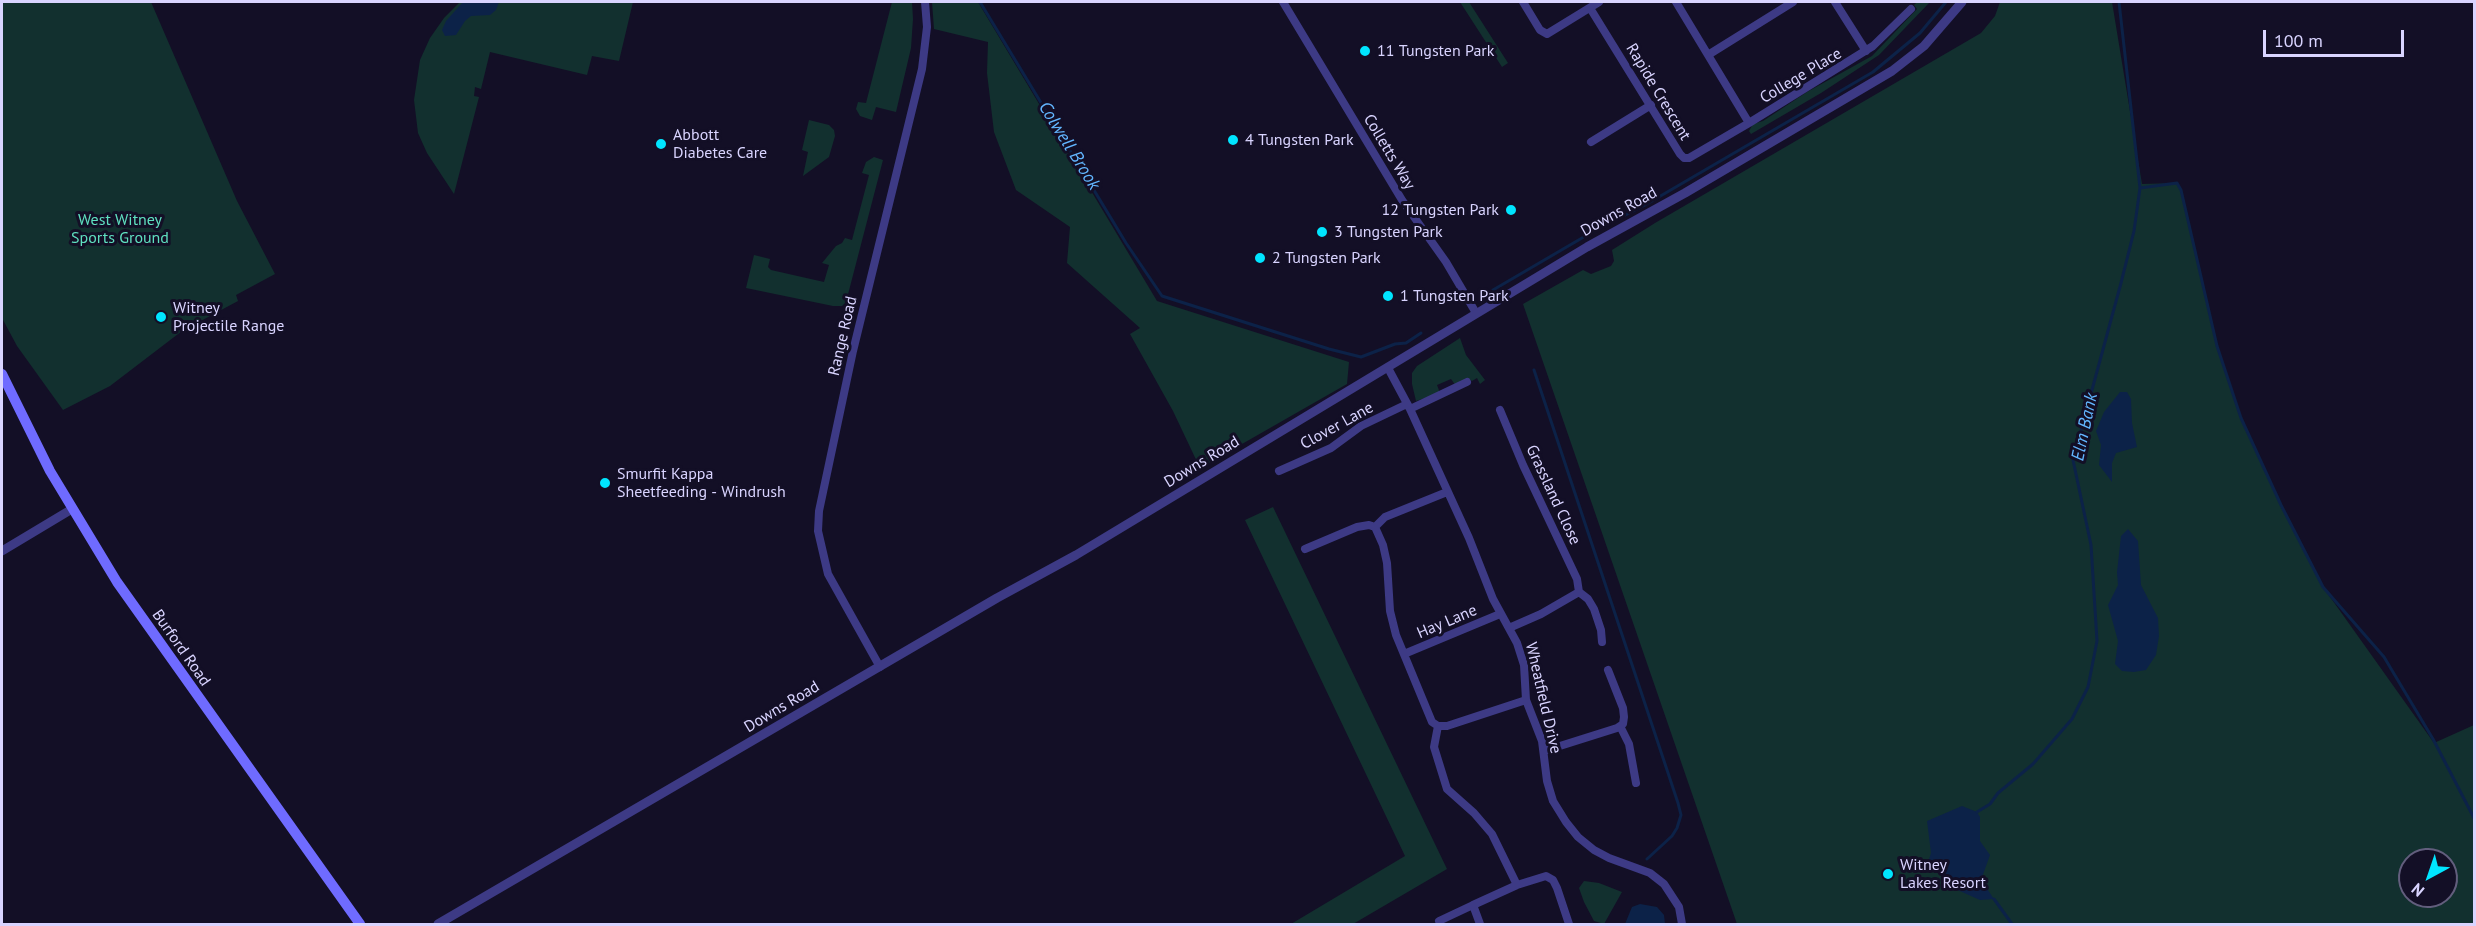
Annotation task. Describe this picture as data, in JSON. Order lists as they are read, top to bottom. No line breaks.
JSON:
{"streets":{"main road":["Burford Road"],"street":["College Place","Rapide Crescent","Colletts Way","Downs Road","Range Road","Clover Lane","Grassland Close","Hay Lane","Wheatfield Drive"]},"crossings":[["College Place","Rapide Crescent"],["Colletts Way","Downs Road"],["Downs Road","Range Road"],["Downs Road","Wheatfield Drive"],["Clover Lane","Wheatfield Drive"],["Hay Lane","Wheatfield Drive"]],"water":["Colwell Brook","Elm Bank"],"parks":["West Witney Sports Ground"],"places":["11 Tungsten Park","4 Tungsten Park","Abbott Diabetes Care","12 Tungsten Park","3 Tungsten Park","2 Tungsten Park","1 Tungsten Park","Witney Projectile Range","Smurfit Kappa Sheetfeeding - Windrush","Witney Lakes Resort"],"scale_bar":"100 m","north":"bottom left"}
